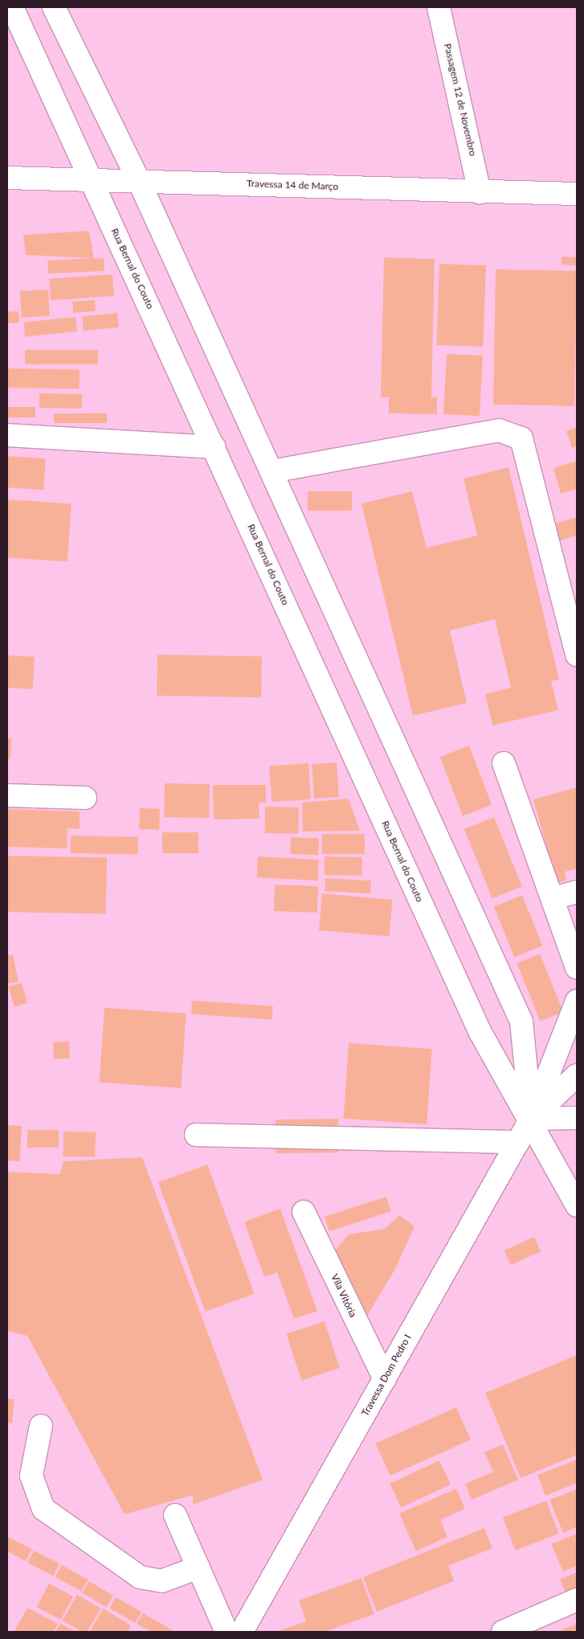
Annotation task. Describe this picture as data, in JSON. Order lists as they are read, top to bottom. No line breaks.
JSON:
{"streets":{"street":["Passagem 12 de Novembro","Travessa 14 de Março","Rua Bernal do Couto","Vila Vitória","Travessa Dom Pedro I"]},"crossings":[["Passagem 12 de Novembro","Travessa 14 de Março"],["Travessa 14 de Março","Rua Bernal do Couto"],["Rua Bernal do Couto","Travessa Dom Pedro I"],["Vila Vitória","Travessa Dom Pedro I"]]}
